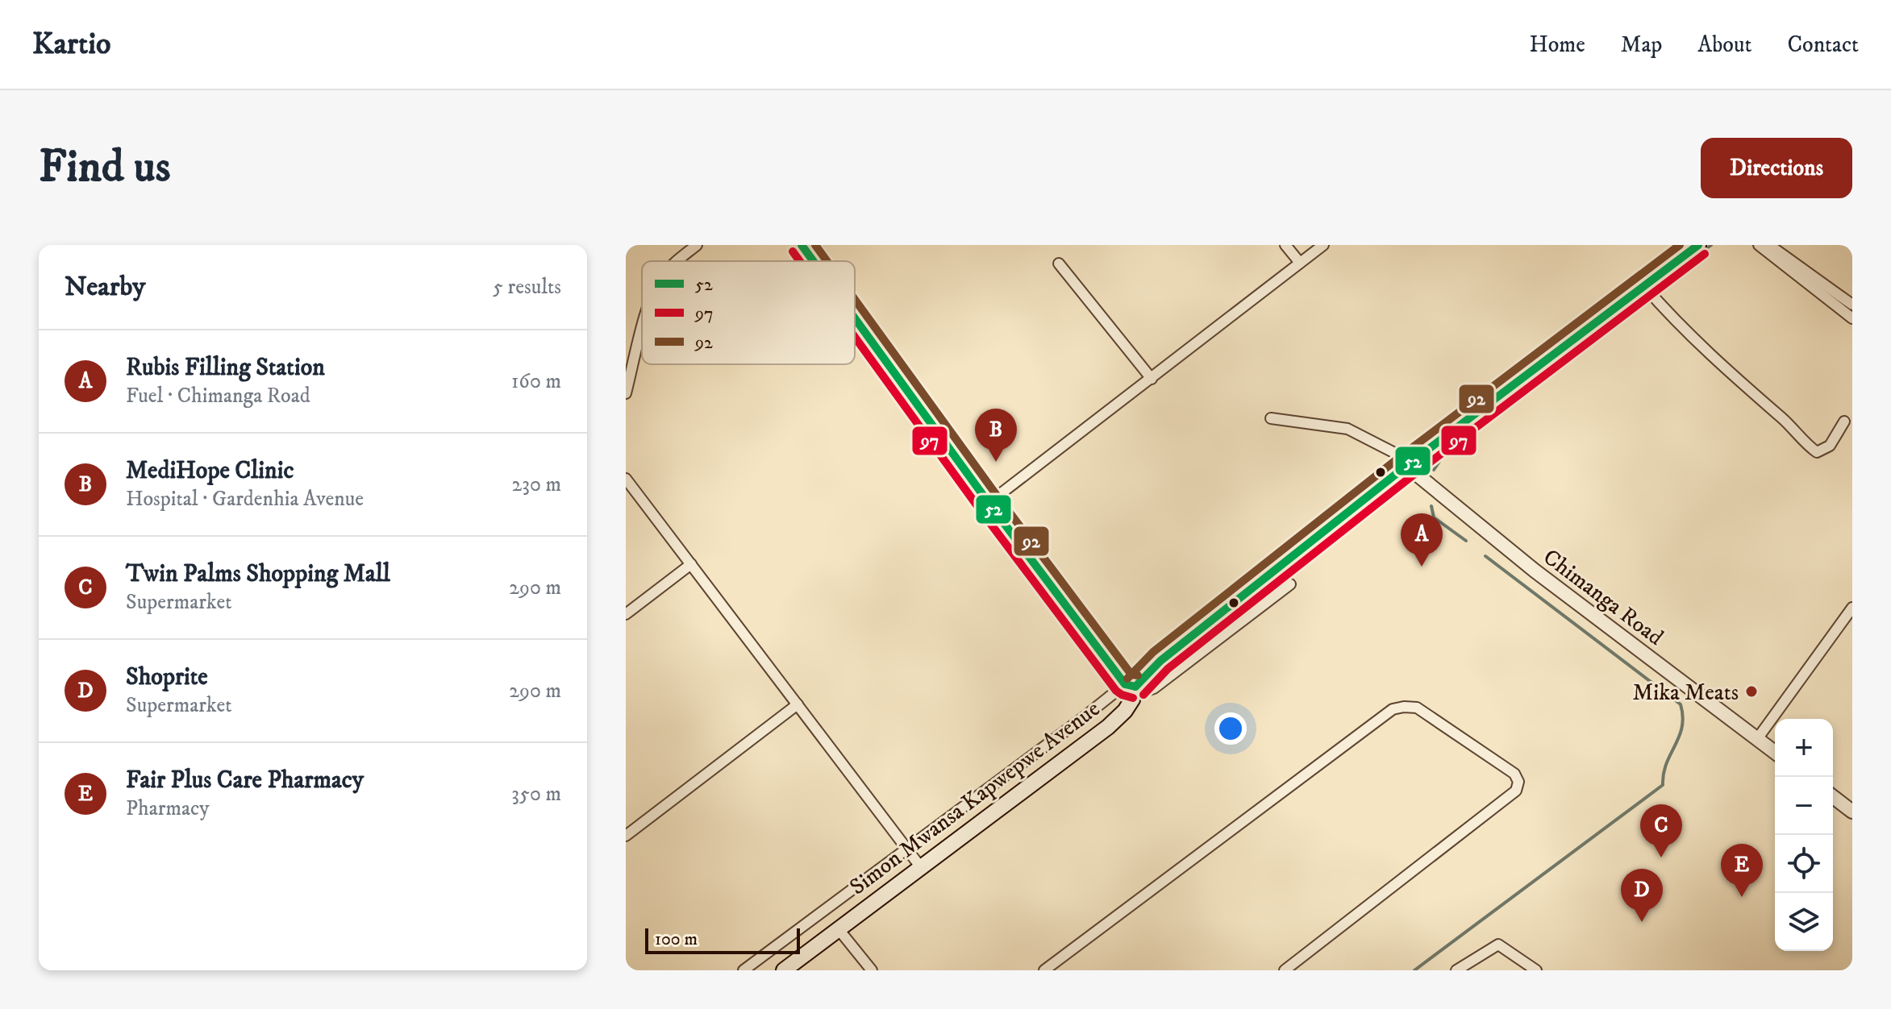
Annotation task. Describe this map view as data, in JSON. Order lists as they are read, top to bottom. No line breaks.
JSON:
{"streets":{"main road":["Simon Mwansa Kapwepwe Avenue"],"street":["Chimanga Road"]},"crossings":[["Chimanga Road","Simon Mwansa Kapwepwe Avenue"]],"places":["Mika Meats"],"lines":["transit line 52","transit line 92","transit line 97"],"legend":["52","97","92"],"scale_bar":"100 m","page":{"header":"Kartio","nav":["Home","Map","About","Contact"],"buttons":"Directions","title":"Find us","heading":["Nearby","5 results"],"list":[{"mark":"A","name":"Rubis Filling Station","note":"Fuel · Chimanga Road","value":"160 m"},{"mark":"B","name":"MediHope Clinic","note":"Hospital · Gardenhia Avenue","value":"230 m"},{"mark":"C","name":"Twin Palms Shopping Mall","note":"Supermarket","value":"290 m"},{"mark":"D","name":"Shoprite","note":"Supermarket","value":"290 m"},{"mark":"E","name":"Fair Plus Care Pharmacy","note":"Pharmacy","value":"350 m"}],"pins":["B","A","C","E","D"],"map_buttons":["+","−"],"scale":"100 m"}}
